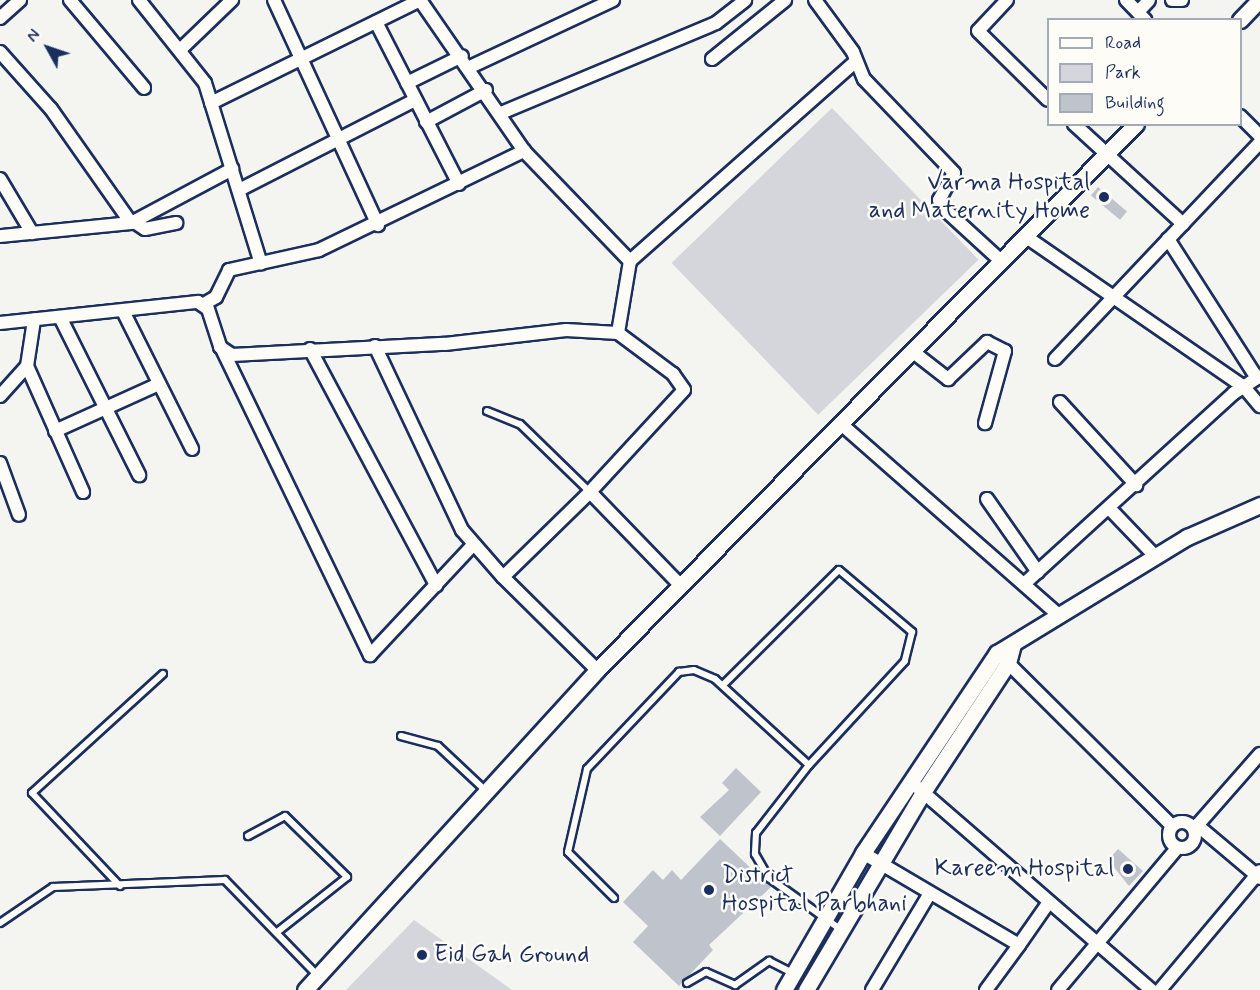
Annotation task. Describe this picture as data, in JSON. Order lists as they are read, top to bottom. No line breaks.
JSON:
{"places":["Varma Hospital and Maternity Home","Kareem Hospital","District Hospital Parbhani","Eid Gah Ground"],"legend":["Road","Park","Building"],"north":"top left"}
